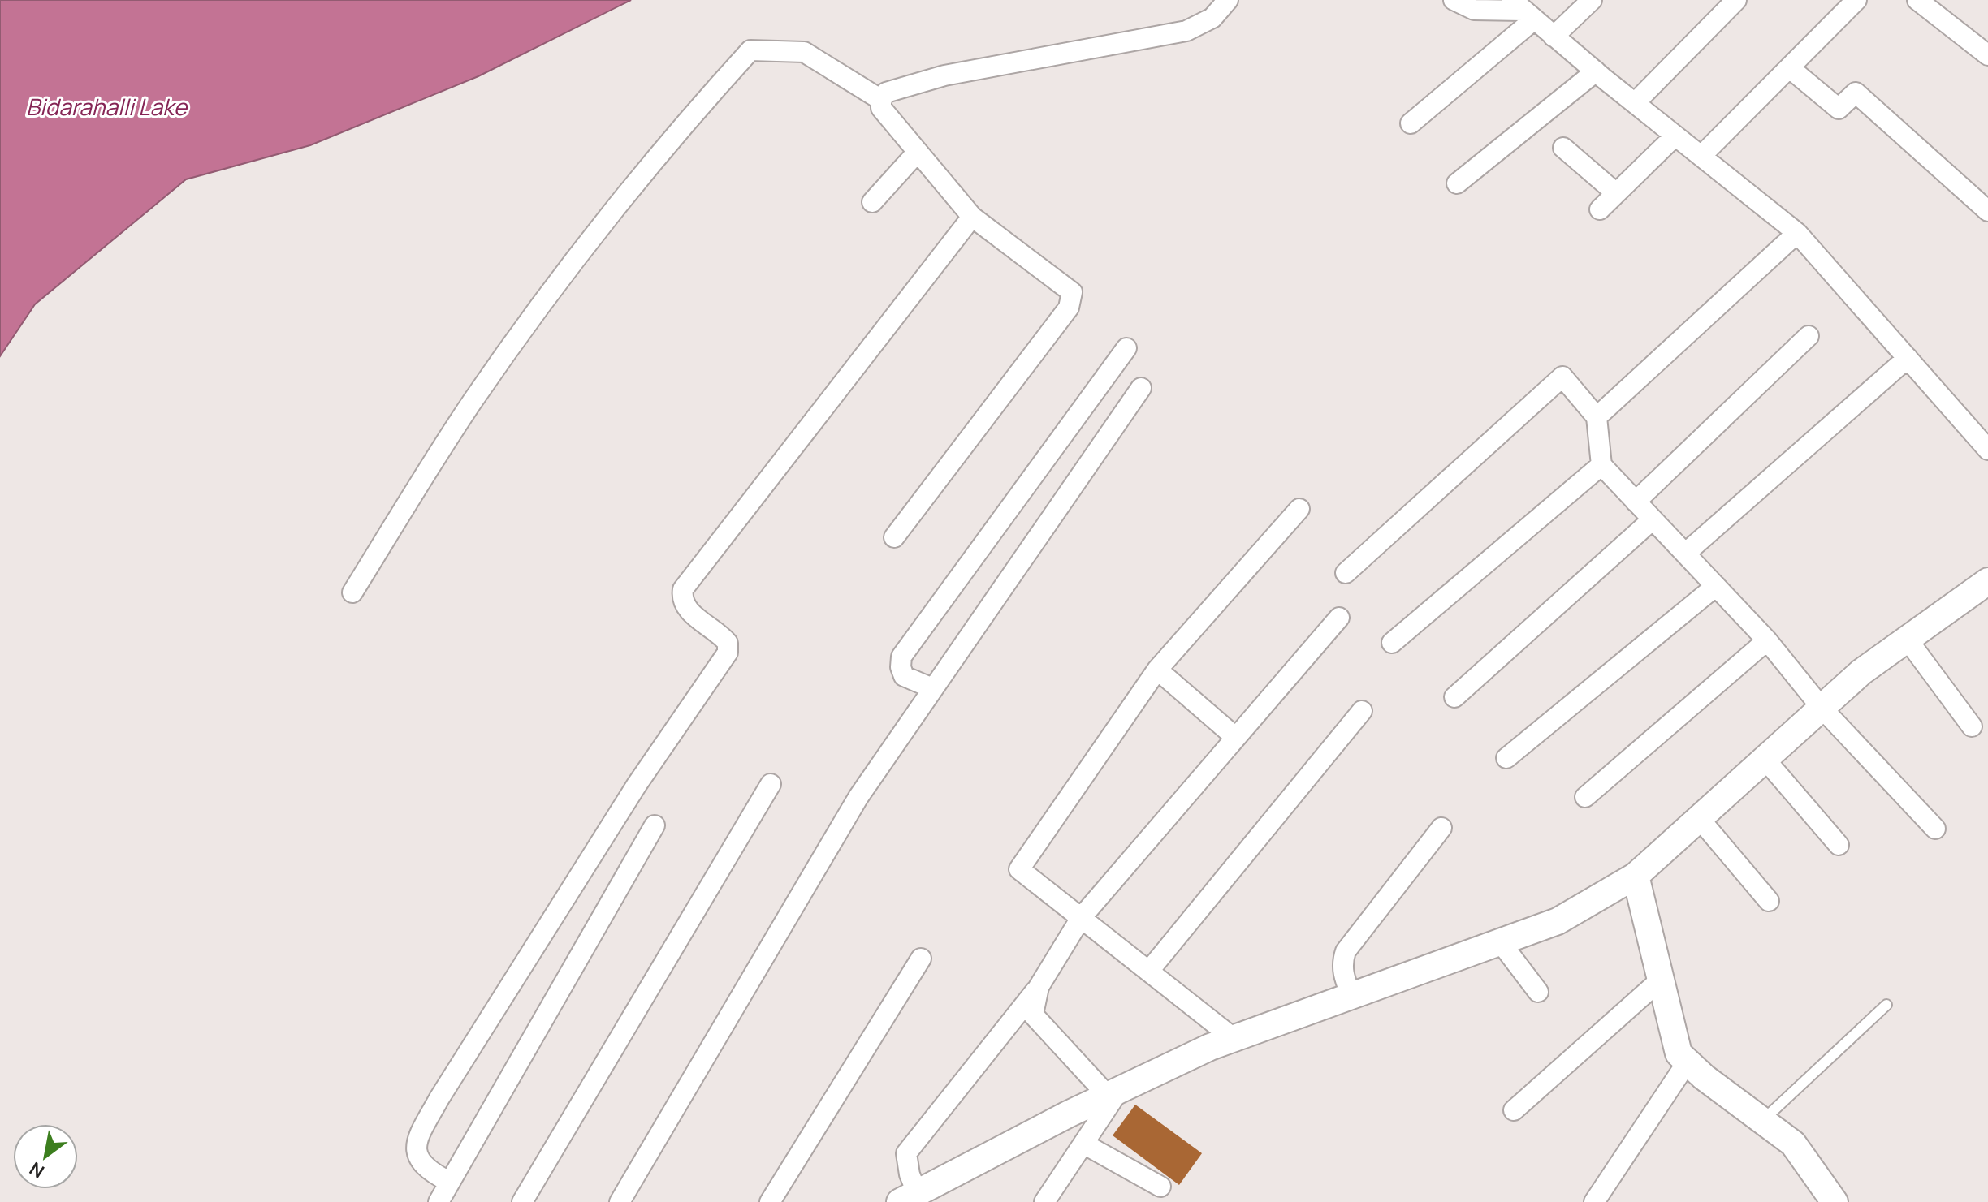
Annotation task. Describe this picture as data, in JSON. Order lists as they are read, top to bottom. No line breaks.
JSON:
{"water":["Bidarahalli Lake"],"north":"bottom left"}
